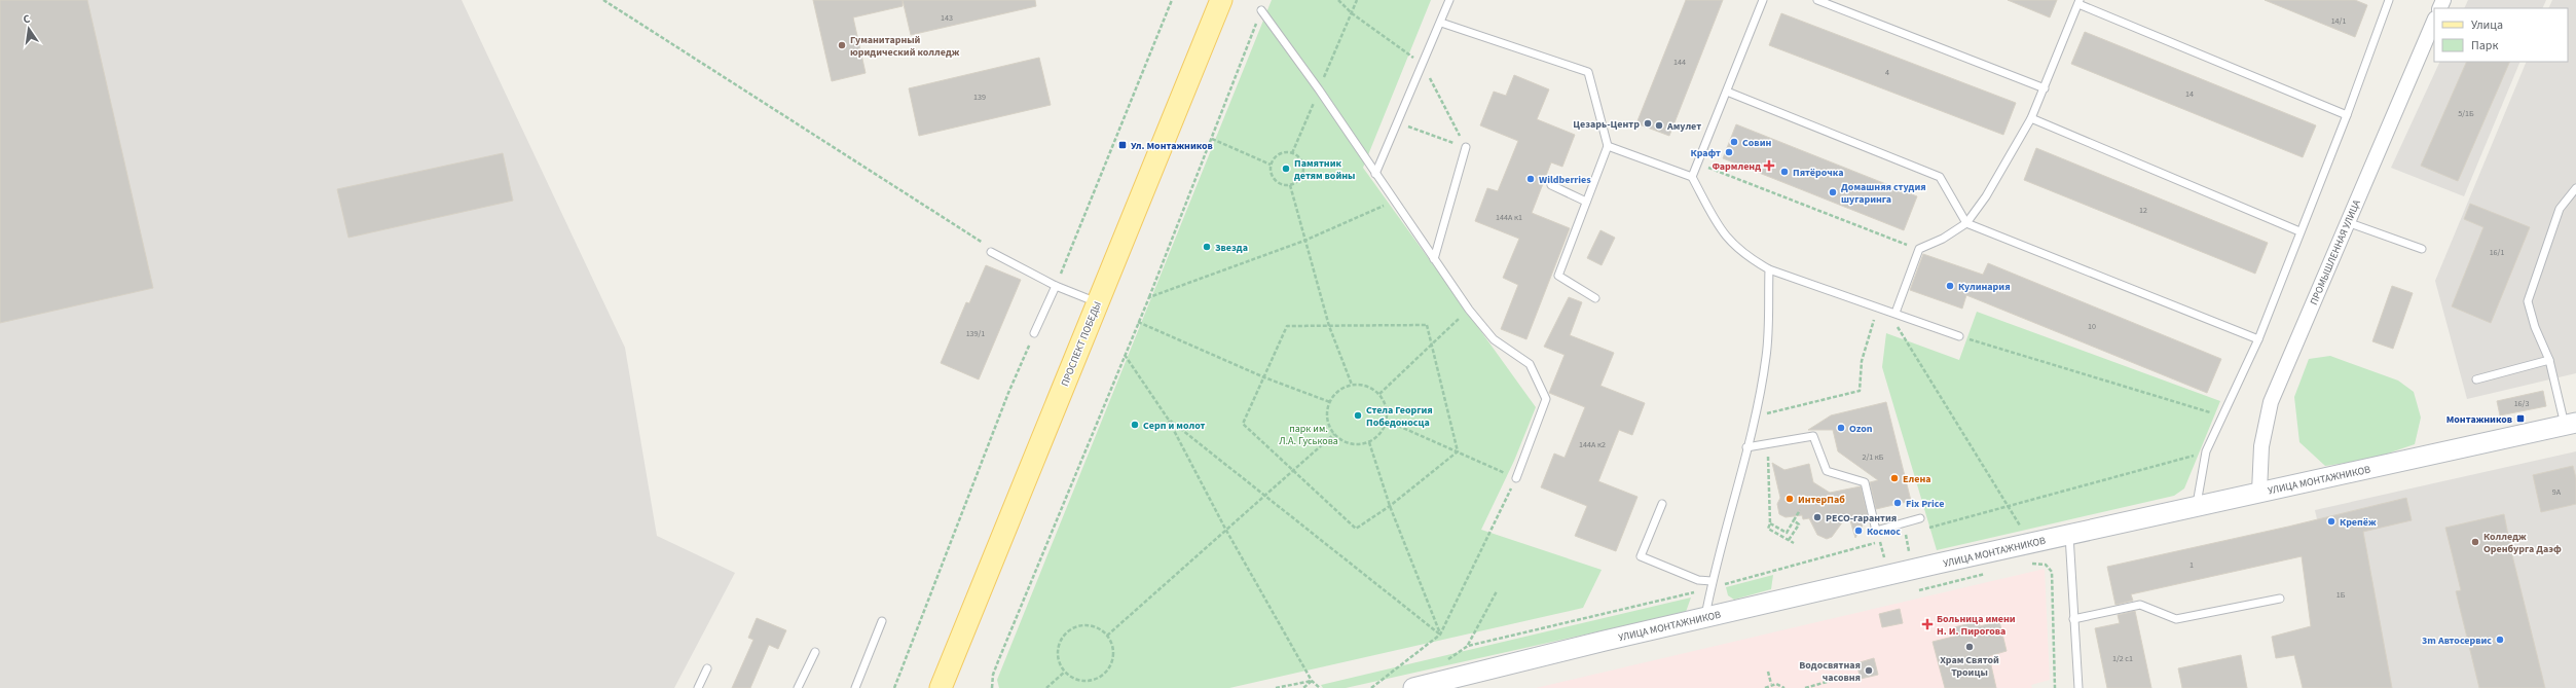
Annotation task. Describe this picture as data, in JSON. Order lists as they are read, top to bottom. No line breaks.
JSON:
{"streets":{"main road":["ПРОСПЕКТ ПОБЕДЫ","УЛИЦА МОНТАЖНИКОВ"],"street":["ПРОМЫШЛЕННАЯ УЛИЦА"]},"crossings":[["ПРОМЫШЛЕННАЯ УЛИЦА","УЛИЦА МОНТАЖНИКОВ"]],"parks":["парк им. Л.А. Гуськова"],"places":{"other":["Гуманитарный юридический колледж","Цезарь-Центр","Амулет","Совин","Крафт","Памятник детям войны","Пятёрочка","Wildberries","Домашняя студия шугаринга","Звезда","Кулинария","Стела Георгия Победоносца","Серп и молот","Ozon","Елена","ИнтерПаб","Fix Price","PECO-гарантия","Крепёж","Космос","Колледж Оренбурга Даэф","3m Автосервис","Храм Святой Троицы","Водосвятная часовня"],"transit":["Ул. Монтажников","Монтажников"],"health":["Фармленд","Больница имени Н. И. Пирогова"]},"house_numbers":["143","14/1","144","4","14","139","5/1Б","12","144А к1","16/1","10","139/1","16/3","144А к2","2/1 кБ","9А","1","1Б","1/2 с1"],"legend":["Улица","Парк"],"north":"top"}
